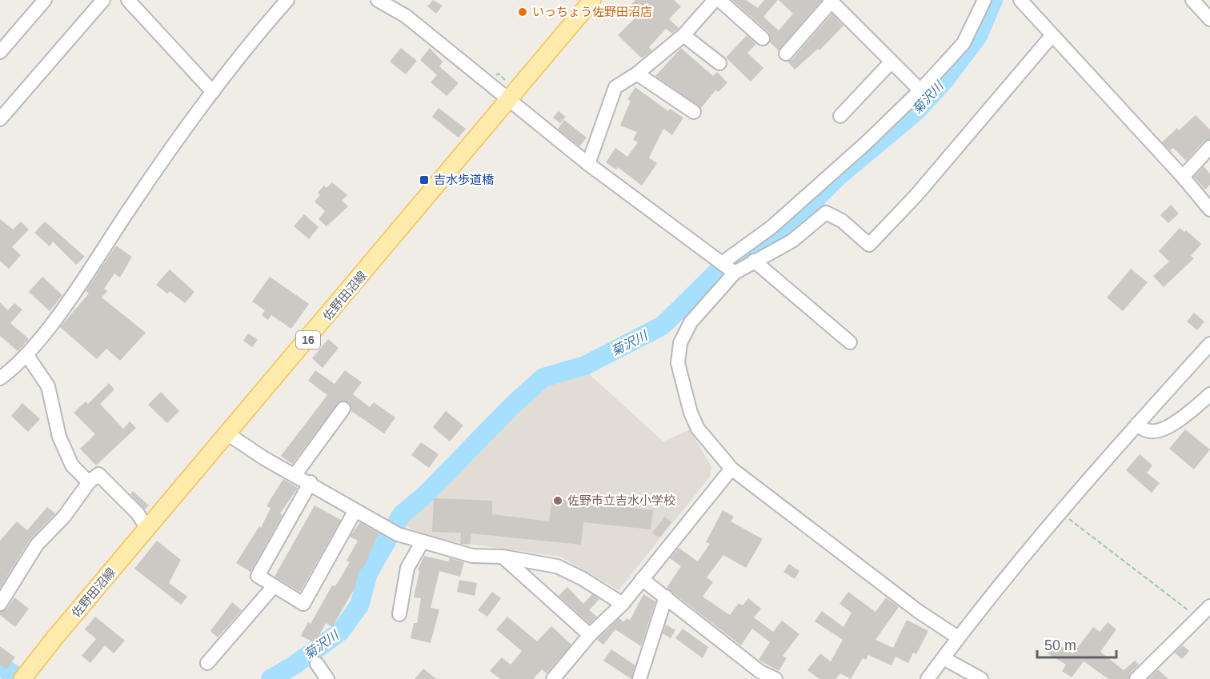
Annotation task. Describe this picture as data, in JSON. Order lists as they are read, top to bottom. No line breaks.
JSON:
{"streets":{"main road":["佐野田沼線","16"]},"water":["菊沢川"],"places":{"other":["いっちょう佐野田沼店","佐野市立吉水小学校"],"transit":["吉水歩道橋"]},"scale_bar":"50 m"}
